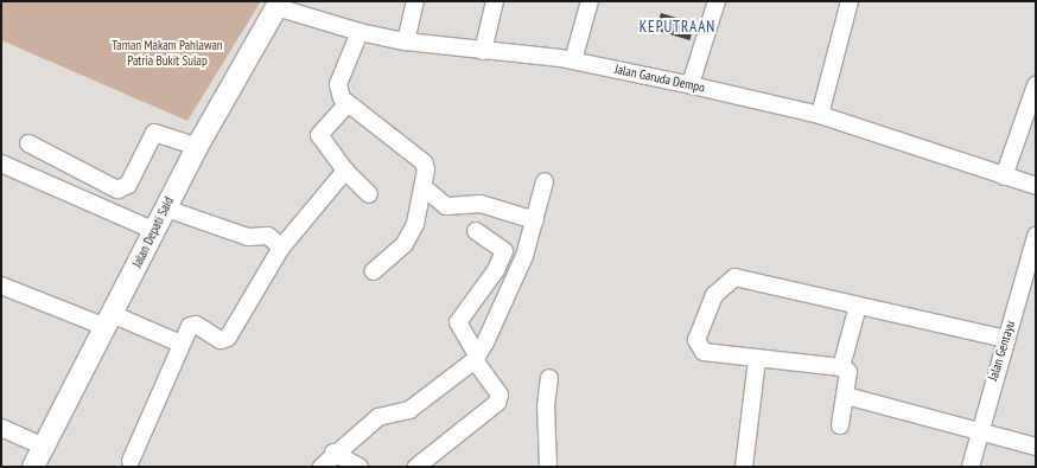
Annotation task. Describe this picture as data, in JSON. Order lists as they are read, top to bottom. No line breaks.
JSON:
{"streets":{"main road":["Jalan Depati Said"],"street":["Jalan Garuda Dempo","Jalan Gentayu"]},"crossings":[["Jalan Garuda Dempo","Jalan Depati Said"]],"districts":["KEPUTRAAN"],"parks":["Taman Makam Pahlawan Patria Bukit Sulap"]}
